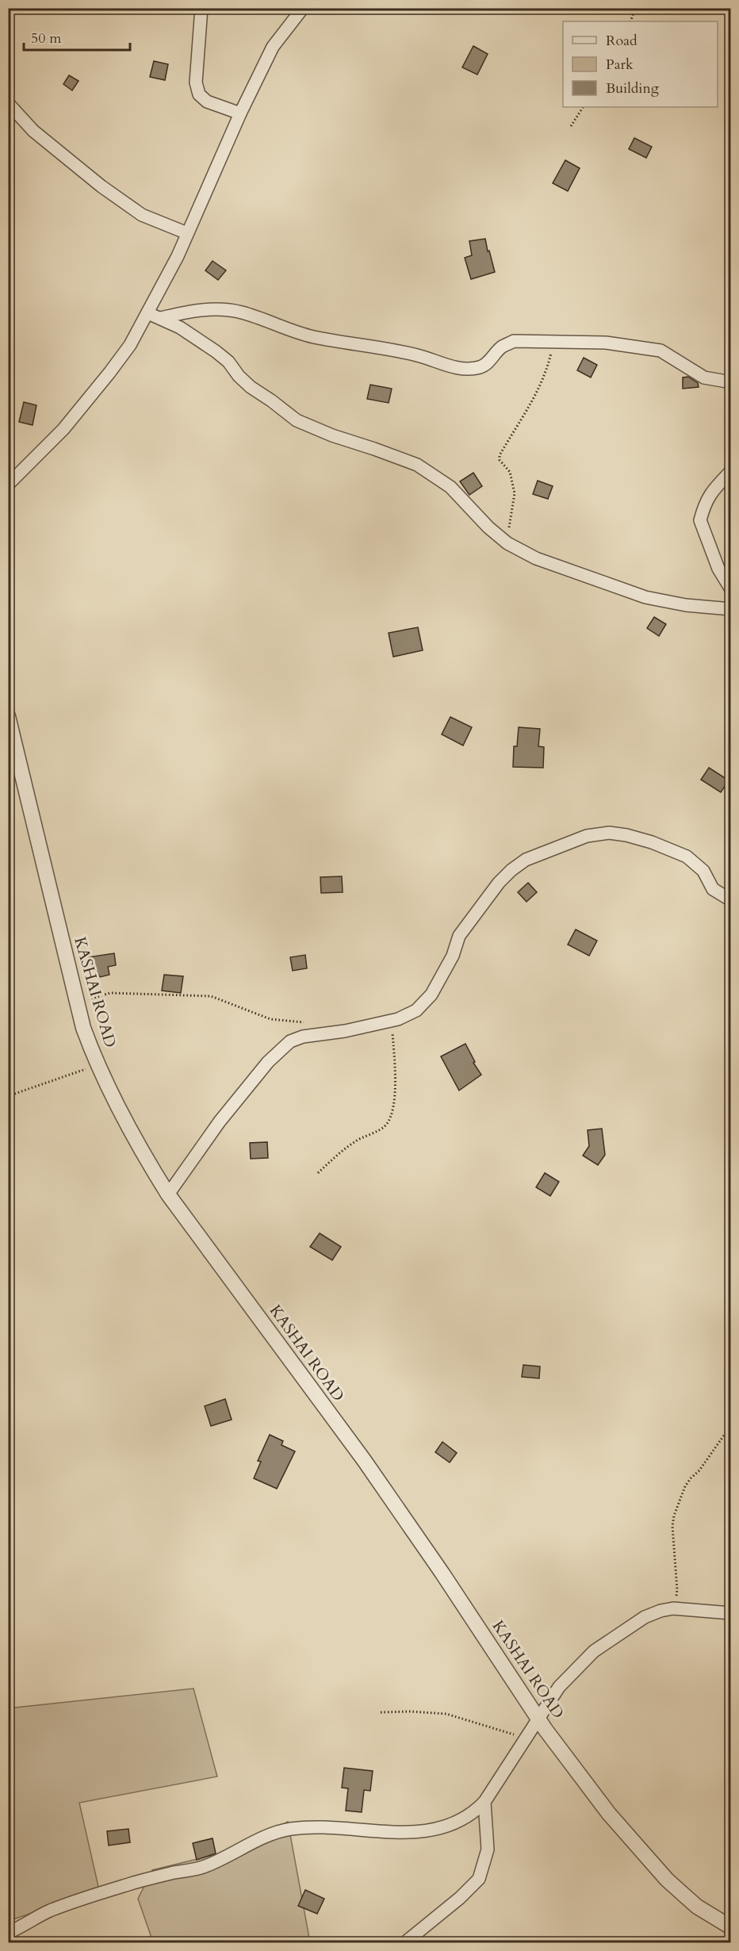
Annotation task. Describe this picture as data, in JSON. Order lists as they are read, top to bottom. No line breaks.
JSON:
{"streets":{"street":["KASHAI ROAD"]},"legend":["Road","Park","Building"],"scale_bar":"50 m"}
